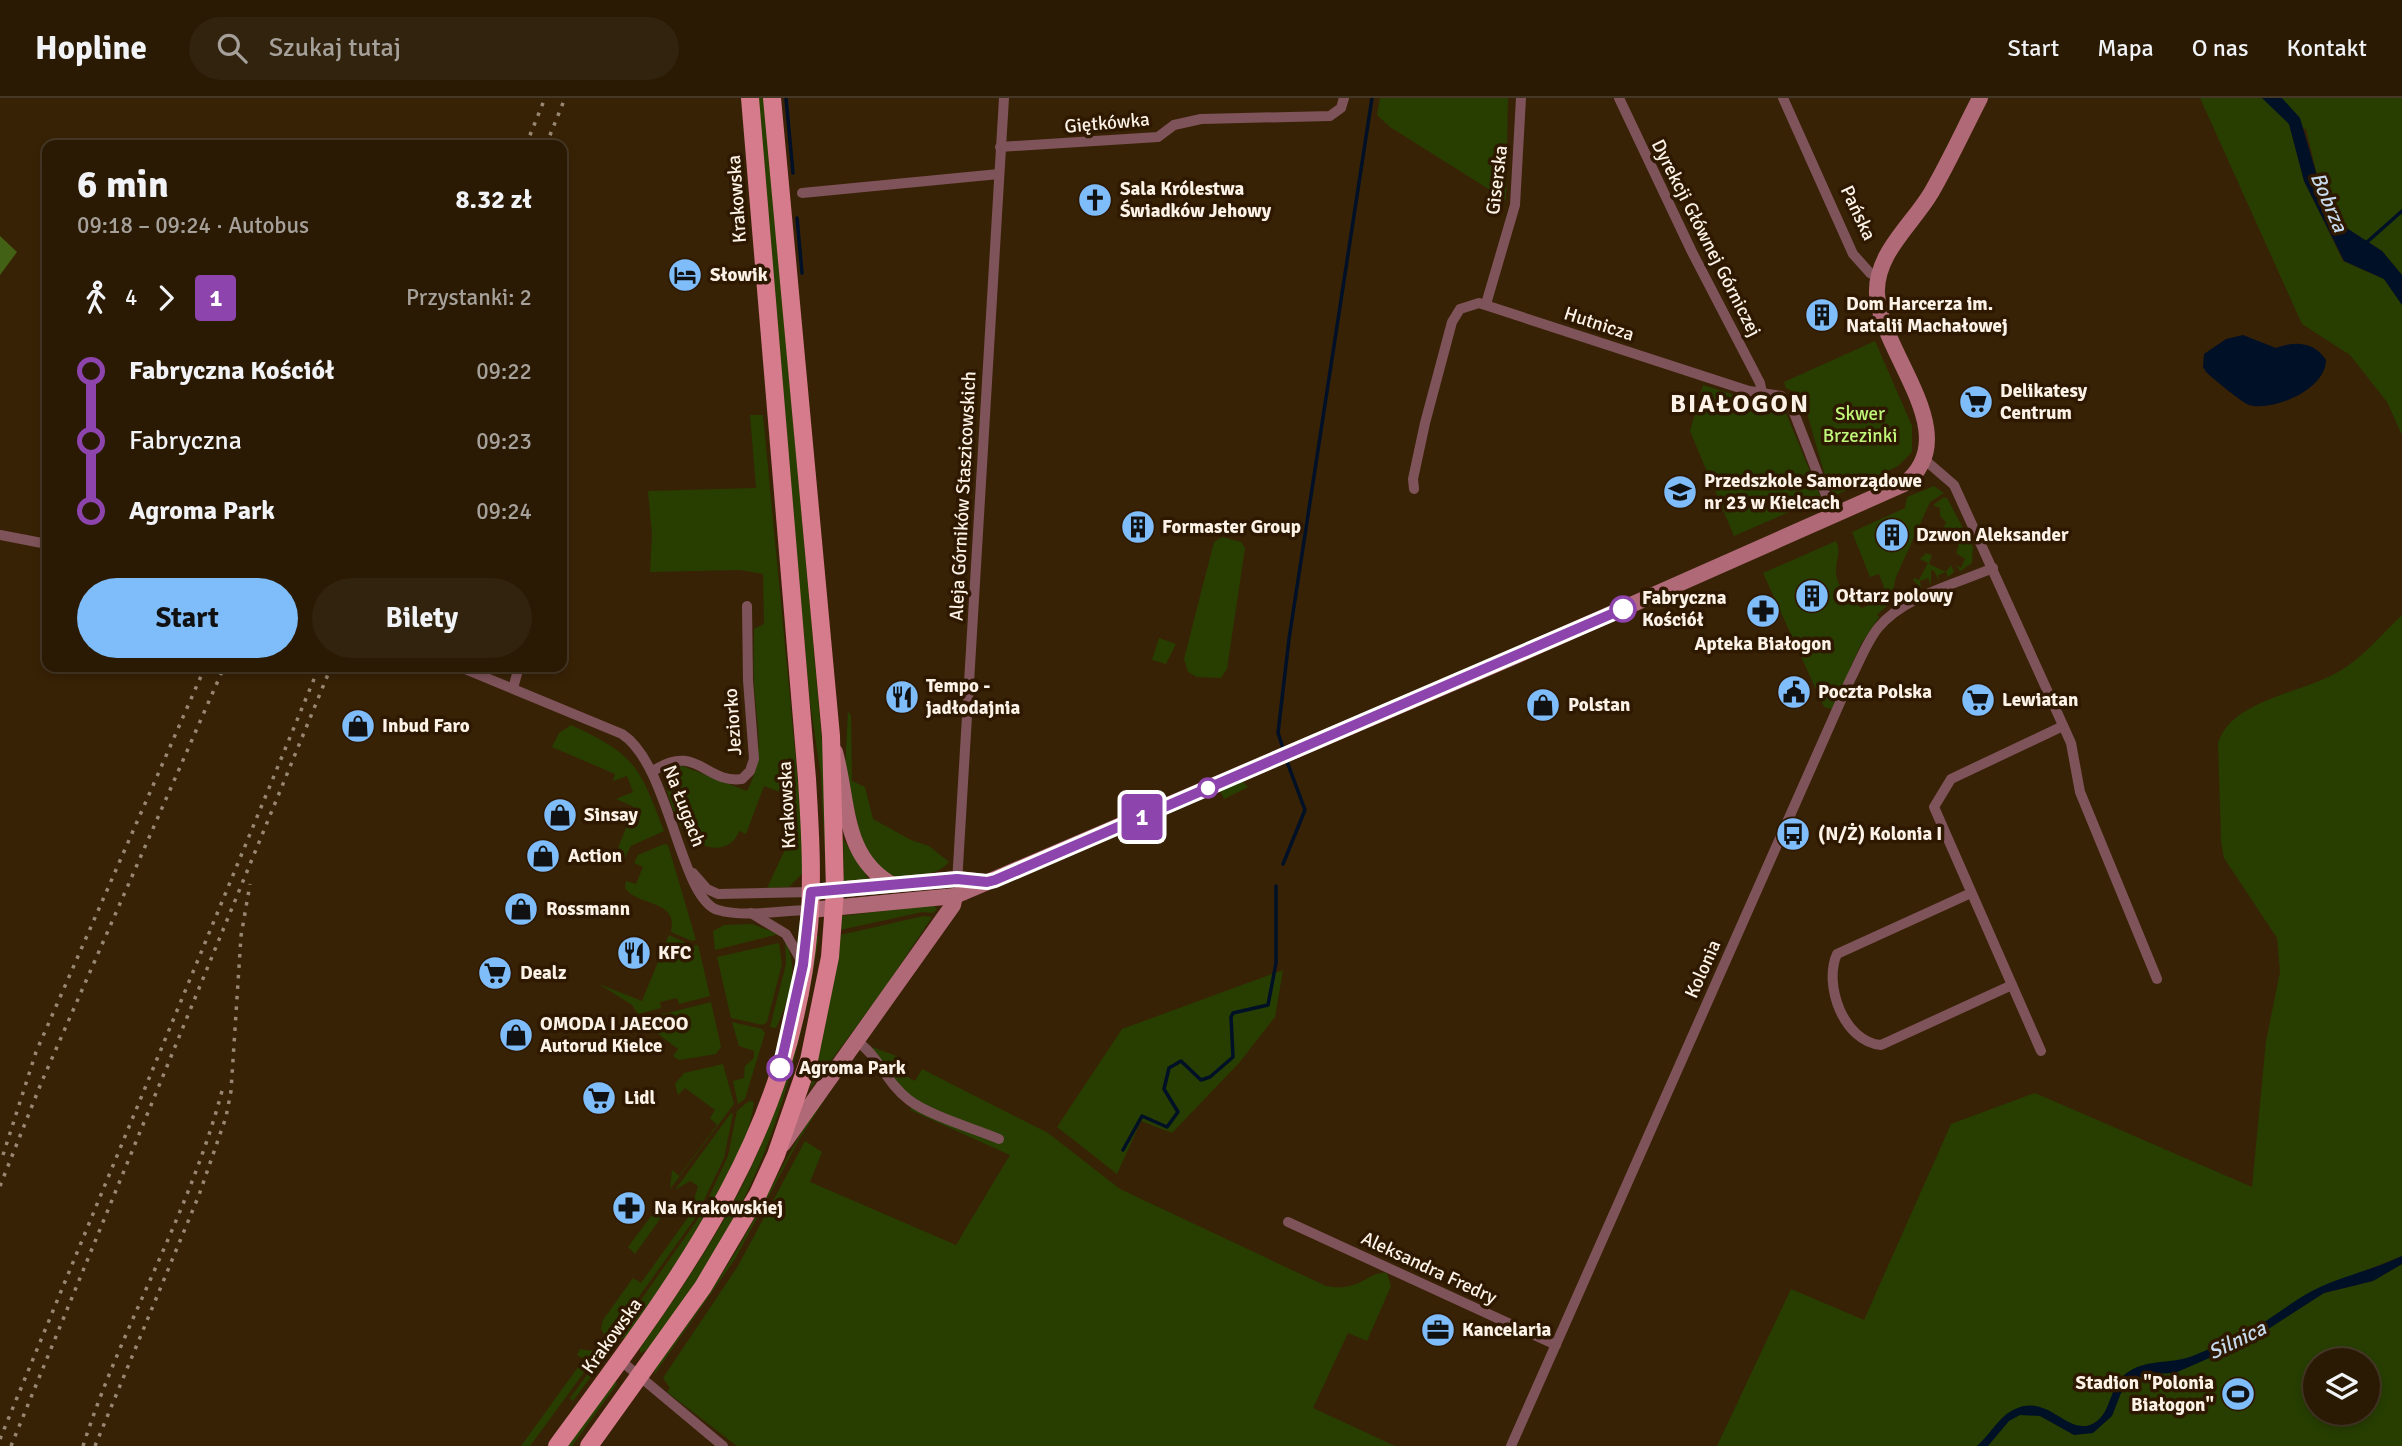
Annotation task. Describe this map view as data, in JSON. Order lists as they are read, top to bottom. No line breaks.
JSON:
{"streets":{"main road":["Krakowska"],"street":["Giętkówka","Giserska","Pańska","Dyrekcji Głównej Górniczej","Hutnicza","Aleja Górników Staszicowskich","Jeziorko","Na Ługach","Kolonia","Aleksandra Fredry"]},"crossings":[["Giętkówka","Aleja Górników Staszicowskich"],["Giserska","Hutnicza"],["Krakowska","Na Ługach"],["Dyrekcji Głównej Górniczej","Hutnicza"],["Jeziorko","Na Ługach"],["Kolonia","Aleksandra Fredry"]],"districts":["BIAŁOGON"],"water":["Bobrza","Silnica"],"parks":["Skwer Brzezinki"],"places":{"church":["Sala Królestwa Świadków Jehowy"],"hotel":["Słowik"],"building":["Dom Harcerza im. Natalii Machałowej","Formaster Group","Dzwon Aleksander","Ołtarz polowy"],"supermarket":["Delikatesy Centrum","Lewiatan","Dealz","Lidl"],"school or university":["Przedszkole Samorządowe nr 23 w Kielcach"],"other":["Fabryczna Kościół","Agroma Park"],"pharmacy":["Apteka Białogon","Na Krakowskiej"],"public building":["Poczta Polska"],"restaurant":["Tempo - jadłodajnia","KFC"],"shop":["Polstan","Inbud Faro","Sinsay","Action","Rossmann","OMODA I JAECOO Autorud Kielce"],"bus stop":["(N/Ż) Kolonia I"],"office":["Kancelaria"],"sports":["Stadion \"Polonia Białogon\""]},"lines":["bus line 1"],"page":{"header":"Hopline","search":"Szukaj tutaj","nav":["Start","Mapa","O nas","Kontakt"],"on_map":"1","heading":["6 min","09:18 – 09:24 · Autobus","8.32 zł"],"legs":["4","1","Przystanki: 2"],"list":[{"name":"Fabryczna Kościół","value":"09:22"},{"name":"Fabryczna","value":"09:23"},{"name":"Agroma Park","value":"09:24"}],"buttons":["Start","Bilety"]}}
